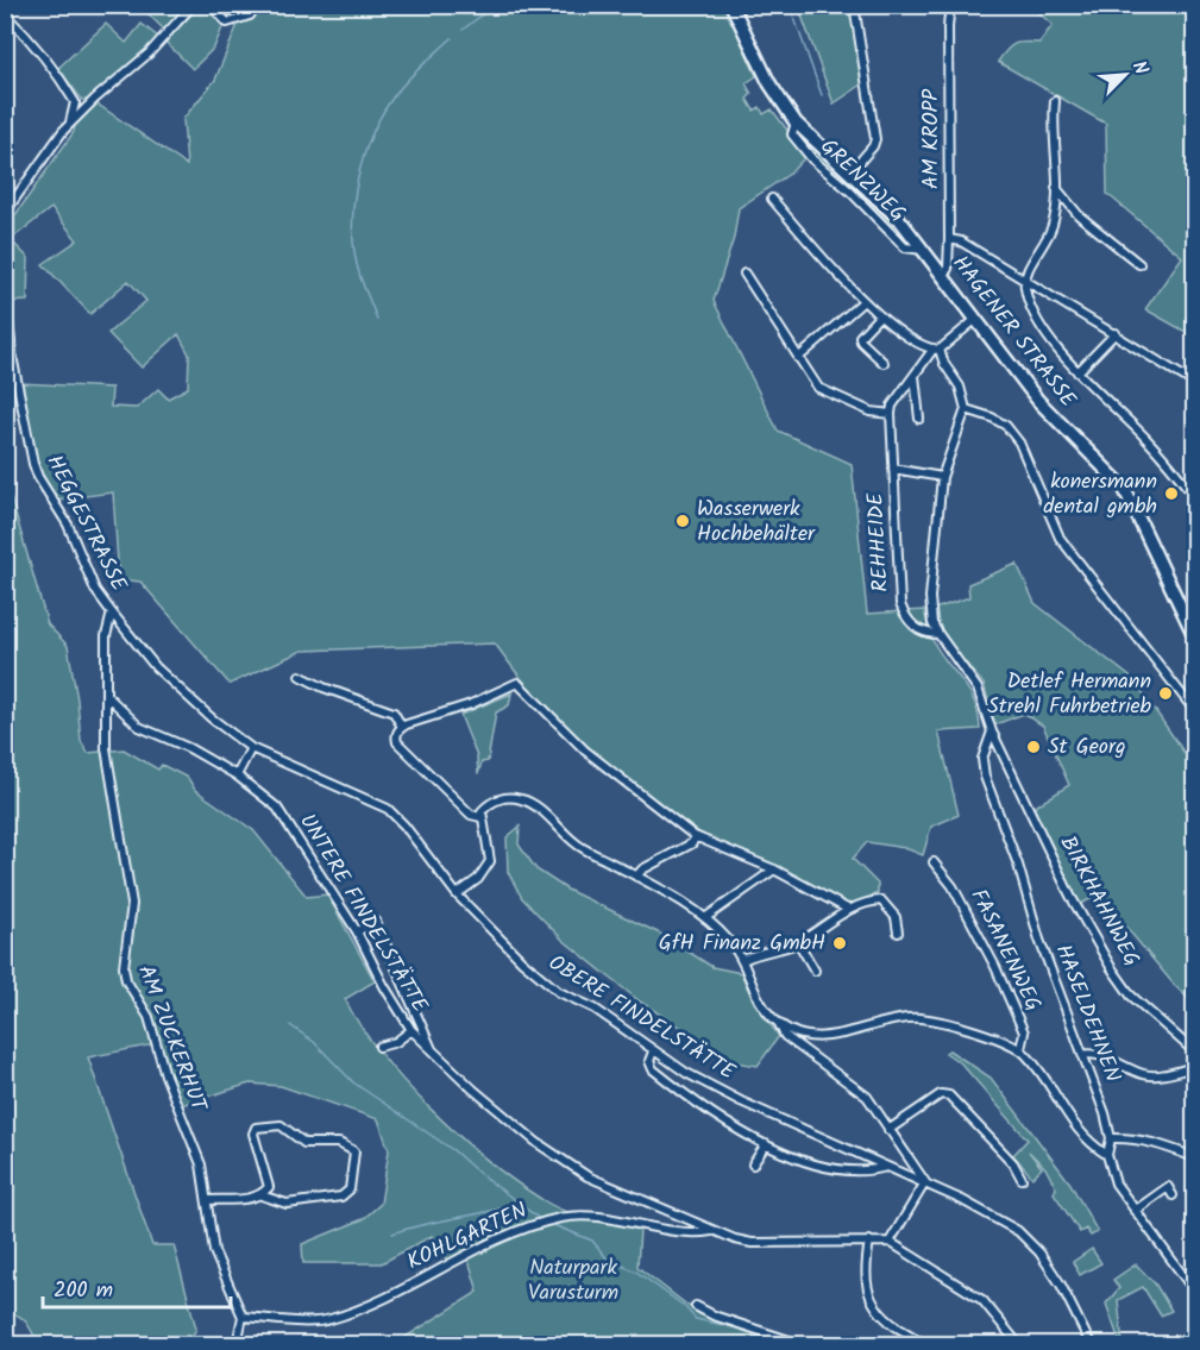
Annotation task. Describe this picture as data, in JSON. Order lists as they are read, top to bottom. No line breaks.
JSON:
{"streets":{"main road":["HAGENER STRASSE"],"street":["AM KROPP","GRENZWEG","HEGGESTRASSE","REHHEIDE","BIRKHAHNWEG","UNTERE FINDELSTÄTTE","FASANENWEG","HASELDEHNEN","OBERE FINDELSTÄTTE","AM ZUCKERHUT","KOHLGARTEN"]},"crossings":[["AM KROPP","HAGENER STRASSE"],["GRENZWEG","HAGENER STRASSE"],["HEGGESTRASSE","OBERE FINDELSTÄTTE"],["HEGGESTRASSE","AM ZUCKERHUT"],["REHHEIDE","BIRKHAHNWEG"],["BIRKHAHNWEG","HASELDEHNEN"],["UNTERE FINDELSTÄTTE","AM ZUCKERHUT"],["UNTERE FINDELSTÄTTE","KOHLGARTEN"],["AM ZUCKERHUT","KOHLGARTEN"]],"parks":["Naturpark Varusturm"],"places":["konersmann dental gmbh","Wasserwerk Hochbehälter","Detlef Hermann Strehl Fuhrbetrieb","St Georg","GfH Finanz GmbH"],"scale_bar":"200 m","north":"top right"}
